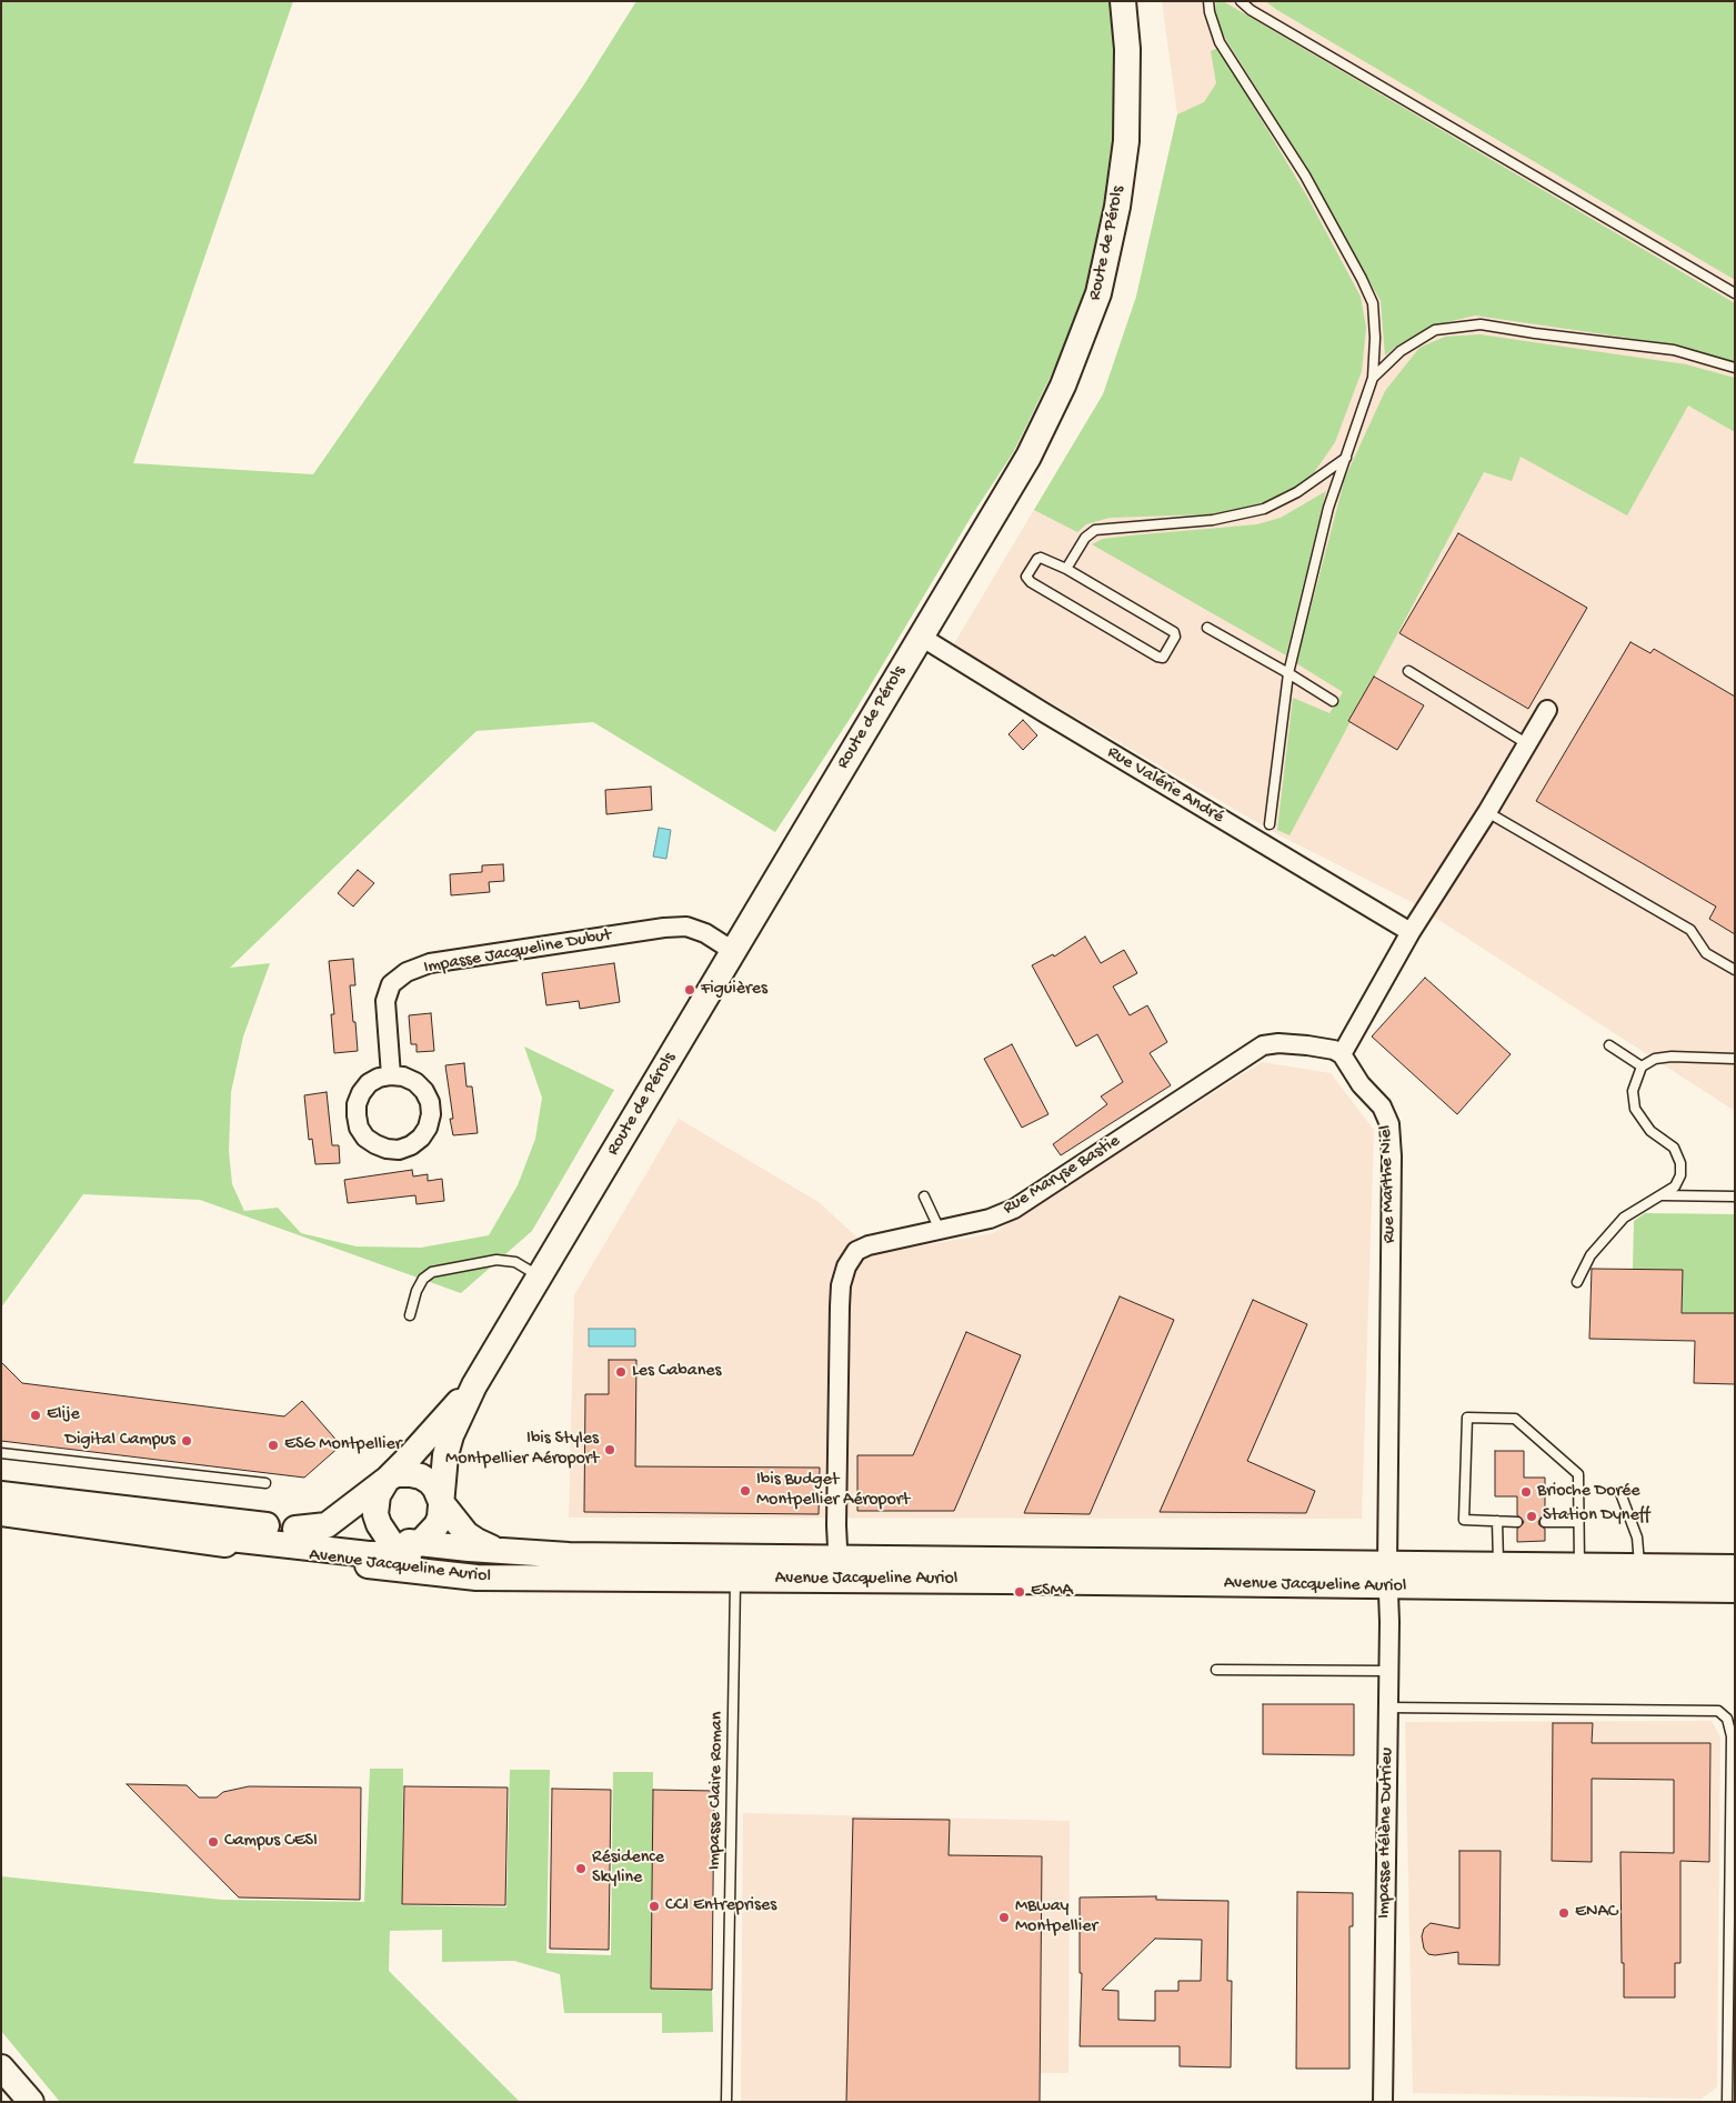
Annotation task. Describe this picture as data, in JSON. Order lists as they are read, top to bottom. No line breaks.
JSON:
{"streets":{"main road":["Route de Pérols","Avenue Jacqueline Auriol"],"street":["Rue Valérie André","Impasse Jacqueline Dubut","Rue Maryse Bastie","Rue Marthe Niel","Impasse Hélène Dutrieu"],"lane":["Impasse Claire Roman"]},"crossings":[["Route de Pérols","Rue Valérie André"],["Route de Pérols","Impasse Jacqueline Dubut"],["Route de Pérols","Avenue Jacqueline Auriol"],["Rue Maryse Bastie","Rue Marthe Niel"],["Rue Maryse Bastie","Avenue Jacqueline Auriol"],["Rue Marthe Niel","Avenue Jacqueline Auriol"],["Rue Marthe Niel","Impasse Hélène Dutrieu"],["Avenue Jacqueline Auriol","Impasse Claire Roman"],["Avenue Jacqueline Auriol","Impasse Hélène Dutrieu"]],"places":["Figuières","Les Cabanes","Elije","Digital Campus","ESG Montpellier","Ibis Styles Montpellier Aéroport","Ibis Budget Montpellier Aéroport","Brioche Dorée","Station Dyneff","ESMA","Campus CESI","Résidence Skyline","CCI Entreprises","ENAC","MBway Montpellier"]}
